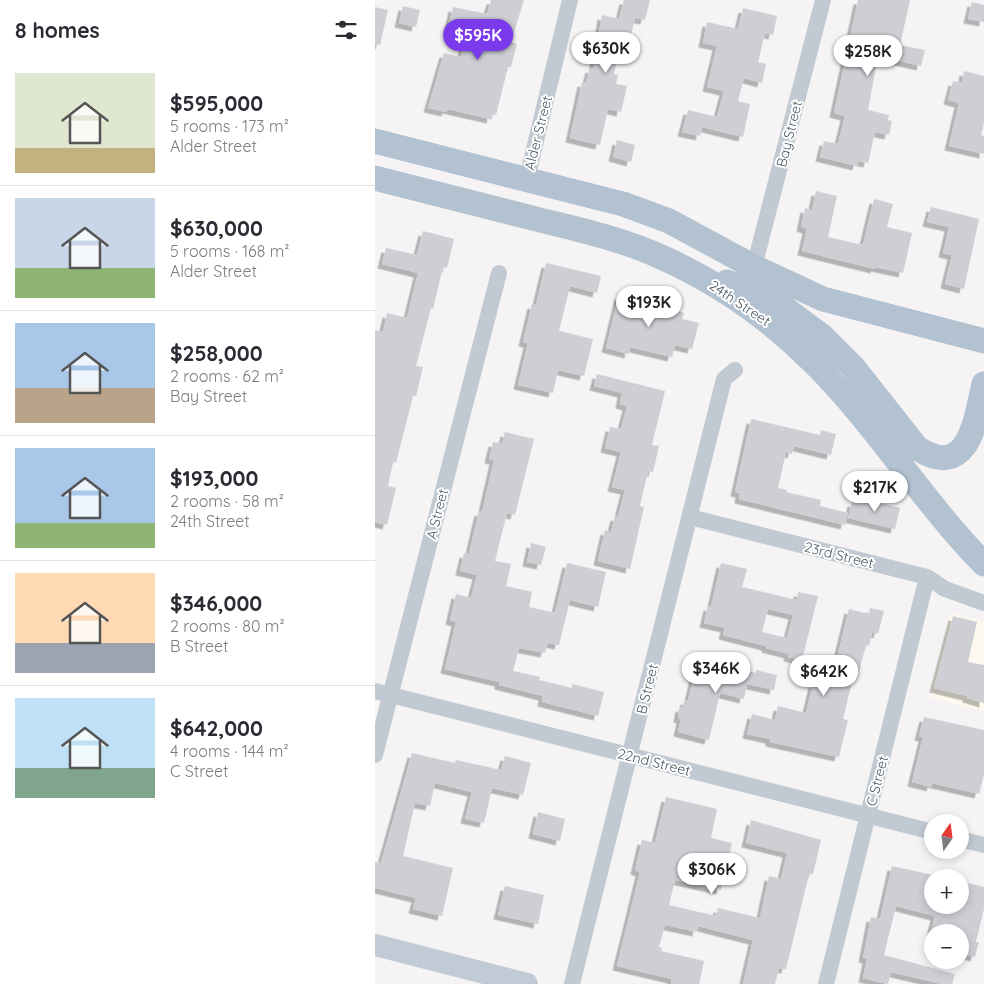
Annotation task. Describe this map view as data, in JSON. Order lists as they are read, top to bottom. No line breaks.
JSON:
{"streets":{"main road":["24th Street"],"street":["Alder Street","Bay Street","A Street","23rd Street","B Street","22nd Street","C Street"]},"crossings":[["A Street","22nd Street"],["23rd Street","B Street"],["23rd Street","C Street"],["B Street","22nd Street"],["22nd Street","C Street"]],"north":"top","page":{"heading":"8 homes","price":["$595K","$630K","$258K","$193K","$217K","$346K","$642K","$306K"],"list":[{"name":"$595,000","note":"5 rooms · 173 m² · Alder Street"},{"name":"$630,000","note":"5 rooms · 168 m² · Alder Street"},{"name":"$258,000","note":"2 rooms · 62 m² · Bay Street"},{"name":"$193,000","note":"2 rooms · 58 m² · 24th Street"},{"name":"$346,000","note":"2 rooms · 80 m² · B Street"},{"name":"$642,000","note":"4 rooms · 144 m² · C Street"}],"map_buttons":["+","−"]}}
